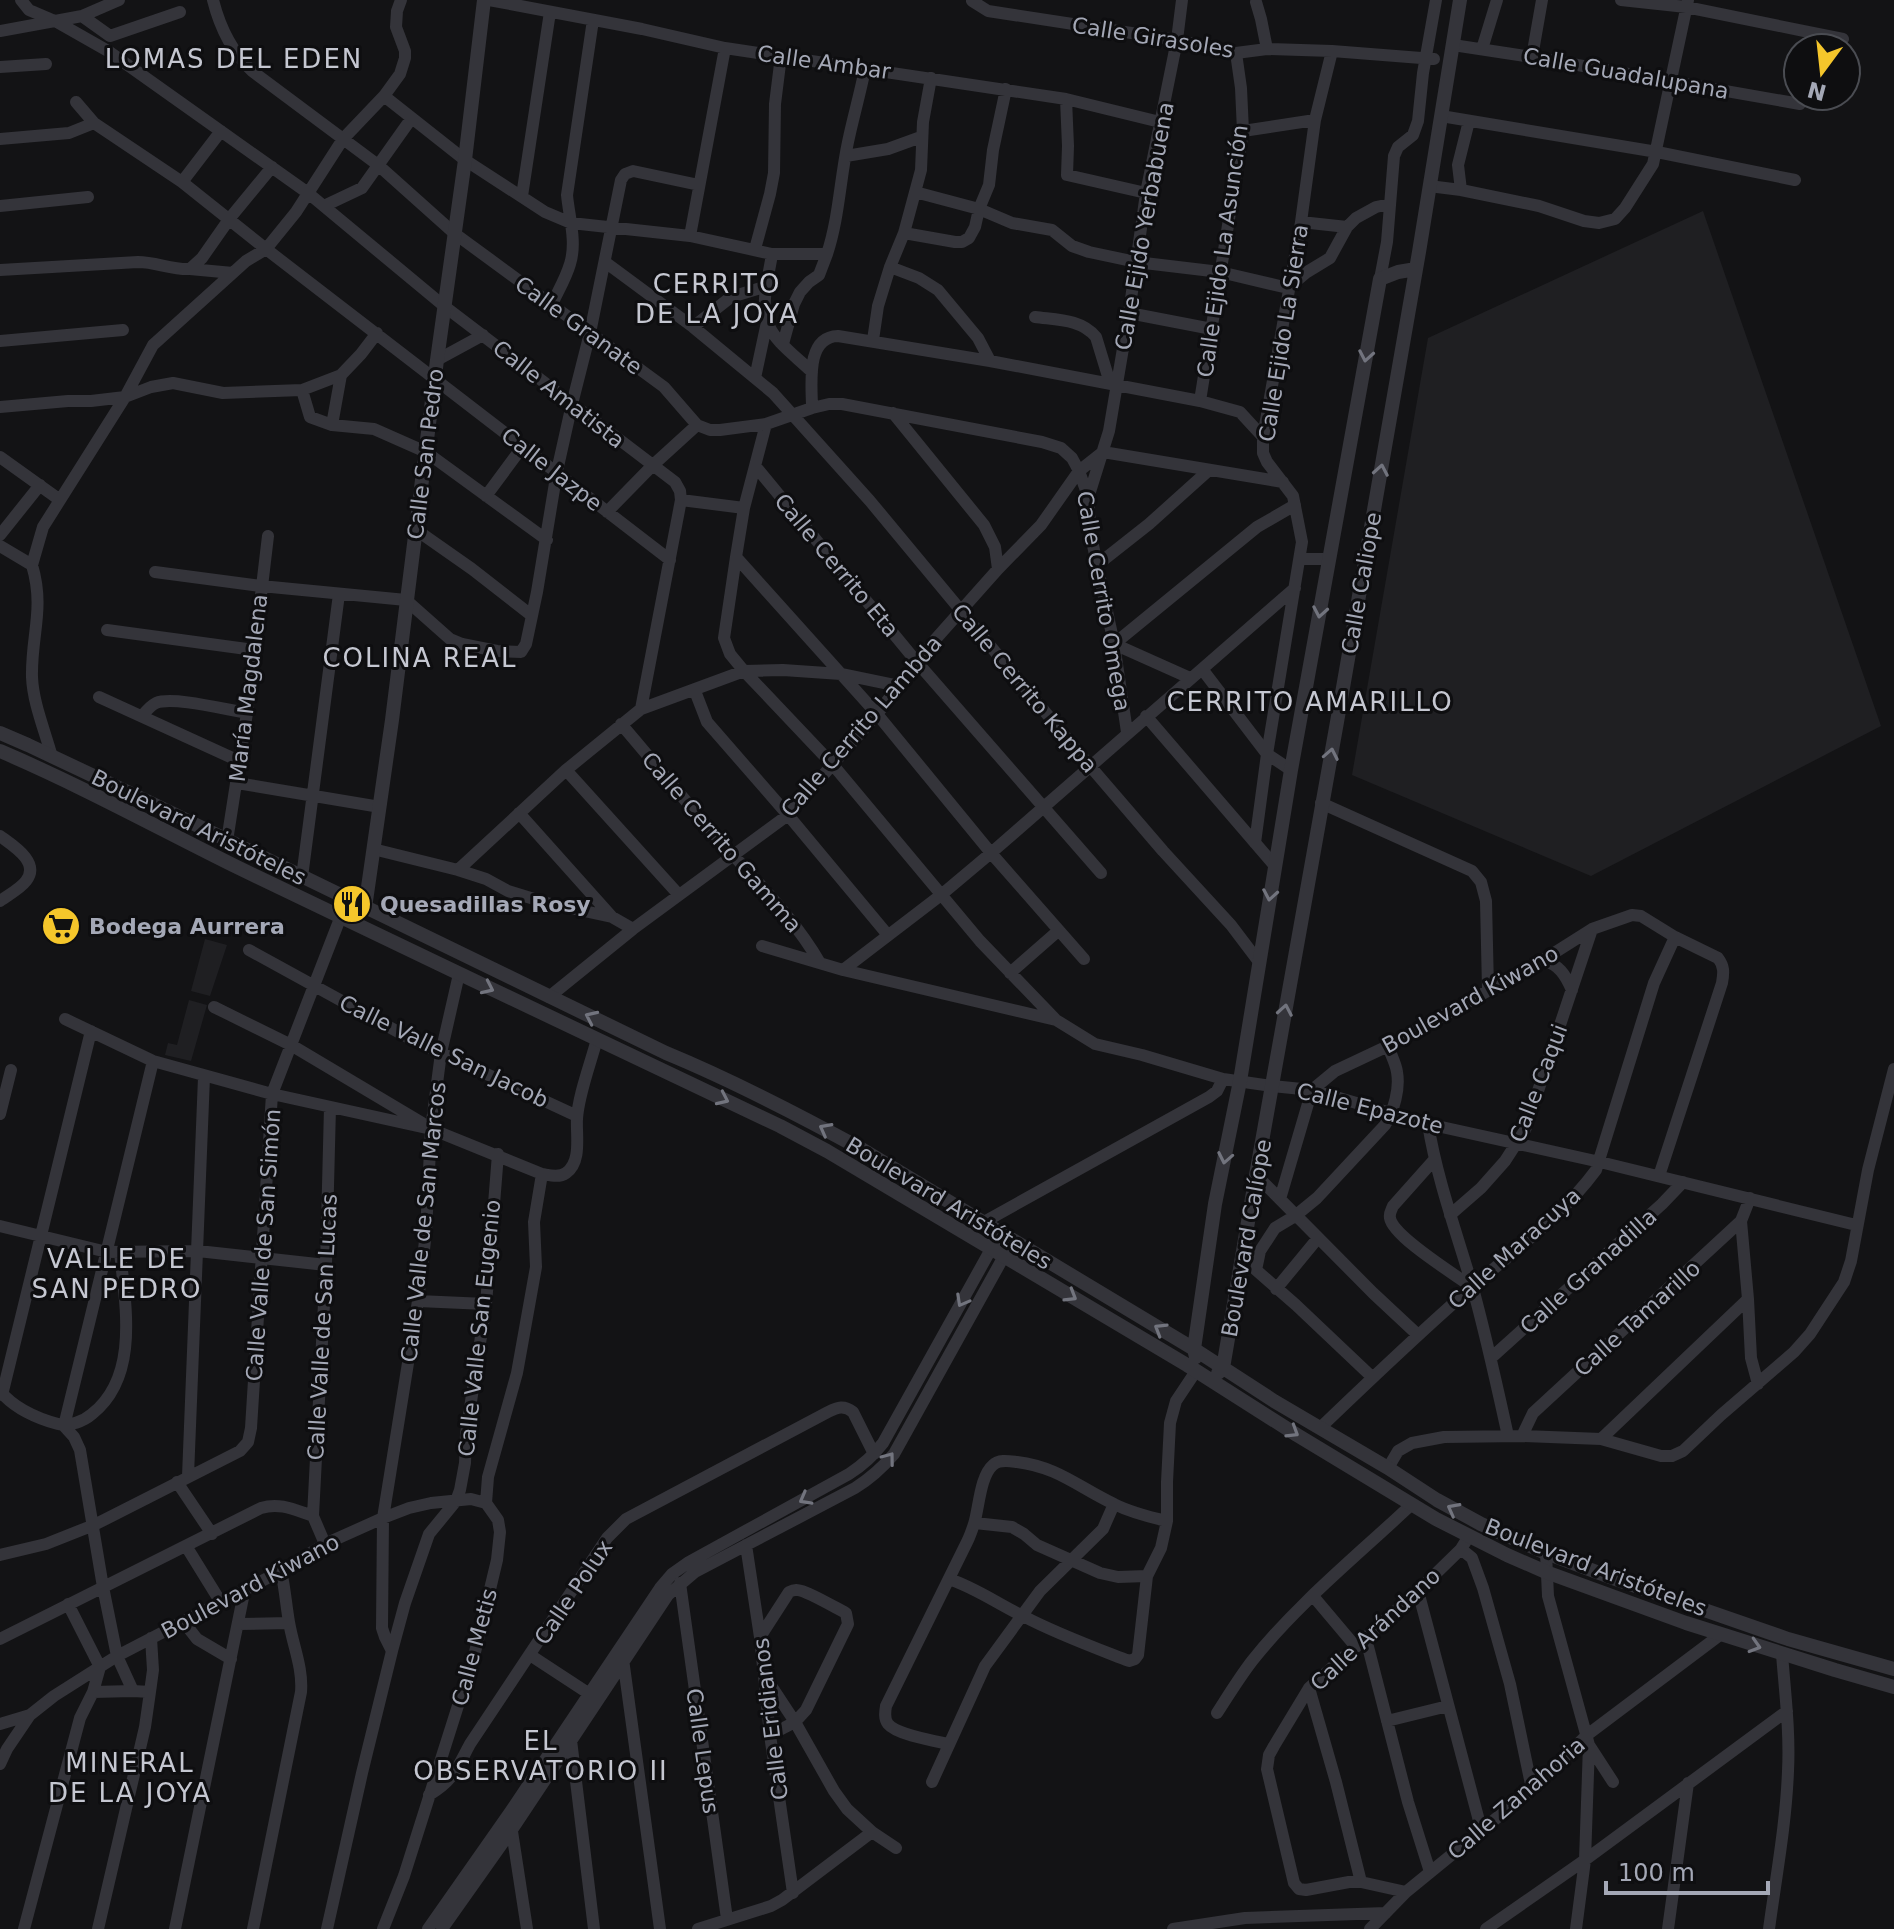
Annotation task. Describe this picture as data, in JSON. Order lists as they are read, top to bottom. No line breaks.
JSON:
{"streets":{"street":["Calle Girasoles","Calle Ambar","Calle Guadalupana","Calle Ejido Yerbabuena","Calle Ejido La Asunción","Calle Granate","Calle Ejido La Sierra","Calle Amatista","Calle San Pedro","Calle Jazpe","Calle Cerrito Eta","Calle Caliope","Calle Cerrito Omega","María Magdalena","Calle Cerrito Kappa","Calle Cerrito Lambda","Boulevard Aristóteles","Calle Cerrito Gamma","Boulevard Kiwano","Calle Valle San Jacob","Calle Caqui","Calle Epazote","Calle Valle de San Marcos","Boulevard Calíope","Calle Valle de San Simón","Calle Maracuya","Calle Granadilla","Calle Tamarillo","Calle Valle de San Lucas","Calle Valle San Eugenio","Calle Polux","Calle Arándano","Calle Metis","Calle Eridianos","Calle Lepus","Calle Zanahoria"]},"crossings":[["Calle Girasoles","Calle Ejido Yerbabuena"],["Calle Girasoles","Calle Ejido La Asunción"],["Calle Girasoles","Calle Ejido La Sierra"],["Calle Girasoles","Calle Caliope"],["Calle Ambar","Calle Ejido Yerbabuena"],["Calle Ambar","Calle San Pedro"],["Calle Guadalupana","Calle Caliope"],["Calle Ejido Yerbabuena","Calle Cerrito Omega"],["Calle Ejido Yerbabuena","Calle Cerrito Lambda"],["Calle Granate","Calle San Pedro"],["Calle Amatista","Calle San Pedro"],["Calle San Pedro","Calle Jazpe"],["Calle San Pedro","Boulevard Aristóteles"],["Calle Cerrito Eta","Calle Cerrito Lambda"],["Calle Caliope","Calle Cerrito Kappa"],["Calle Caliope","Calle Epazote"],["Calle Caliope","Boulevard Calíope"],["Calle Cerrito Omega","Calle Cerrito Lambda"],["María Magdalena","Boulevard Aristóteles"],["Calle Cerrito Kappa","Calle Cerrito Lambda"],["Calle Cerrito Lambda","Boulevard Aristóteles"],["Calle Cerrito Lambda","Calle Cerrito Gamma"],["Boulevard Aristóteles","Calle Valle de San Marcos"],["Boulevard Aristóteles","Boulevard Calíope"],["Boulevard Aristóteles","Calle Valle de San Simón"],["Boulevard Aristóteles","Calle Maracuya"],["Boulevard Aristóteles","Calle Arándano"],["Boulevard Aristóteles","Calle Zanahoria"],["Calle Cerrito Gamma","Calle Epazote"],["Boulevard Kiwano","Calle Caqui"],["Boulevard Kiwano","Calle Epazote"],["Boulevard Kiwano","Calle Valle de San Marcos"],["Boulevard Kiwano","Calle Maracuya"],["Boulevard Kiwano","Calle Valle de San Lucas"],["Boulevard Kiwano","Calle Valle San Eugenio"],["Boulevard Kiwano","Calle Metis"],["Calle Valle San Jacob","Calle Valle de San Marcos"],["Calle Valle San Jacob","Calle Valle de San Simón"],["Calle Caqui","Calle Epazote"],["Calle Epazote","Boulevard Calíope"],["Calle Epazote","Calle Maracuya"],["Calle Epazote","Calle Granadilla"],["Calle Epazote","Calle Tamarillo"],["Calle Polux","Calle Metis"]],"districts":["LOMAS DEL EDEN","CERRITO DE LA JOYA","COLINA REAL","CERRITO AMARILLO","VALLE DE SAN PEDRO","EL OBSERVATORIO II","MINERAL DE LA JOYA"],"places":{"restaurant":["Quesadillas Rosy"],"supermarket":["Bodega Aurrera"]},"scale_bar":"100 m","north":"bottom"}
